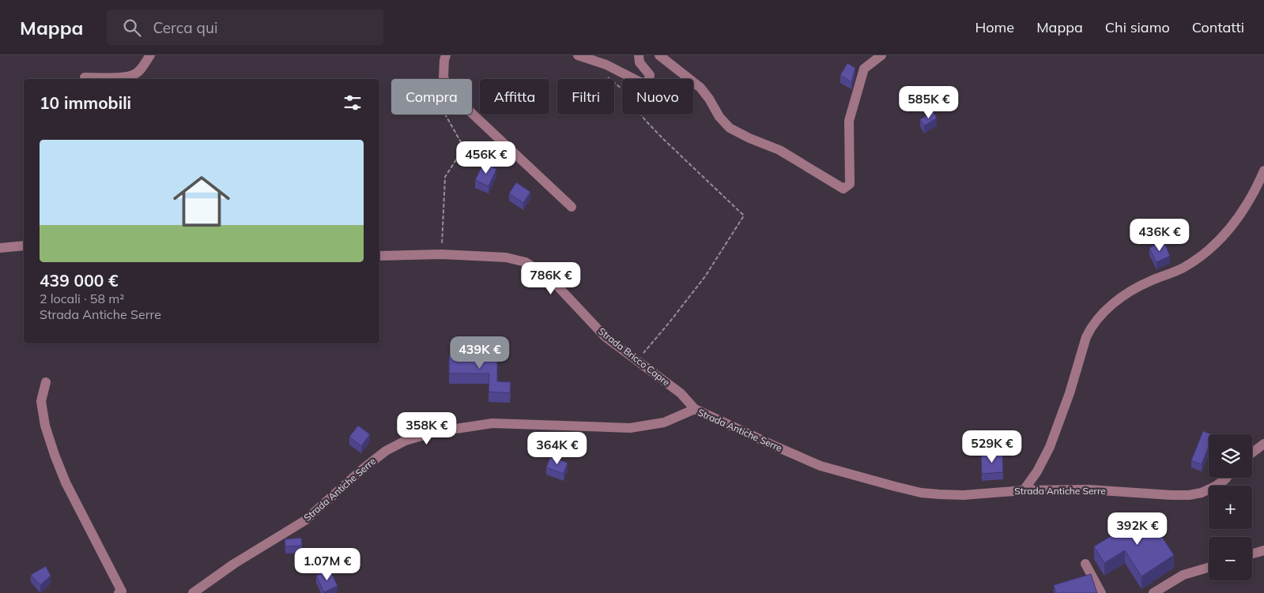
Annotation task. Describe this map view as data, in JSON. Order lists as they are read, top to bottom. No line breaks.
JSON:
{"streets":{"street":["Strada Bricco Capre","Strada Antiche Serre"]},"crossings":[["Strada Bricco Capre","Strada Antiche Serre"]],"page":{"header":"Mappa","search":"Cerca qui","nav":["Home","Mappa","Chi siamo","Contatti"],"chip":["Compra","Affitta","Filtri","Nuovo"],"heading":"10 immobili","price":["585K €","456K €","436K €","786K €","439K €","358K €","529K €","364K €","392K €","1.07M €"],"list":[{"name":"439 000 €","note":"2 locali · 58 m² · Strada Antiche Serre"}],"map_buttons":["+","−"]}}
